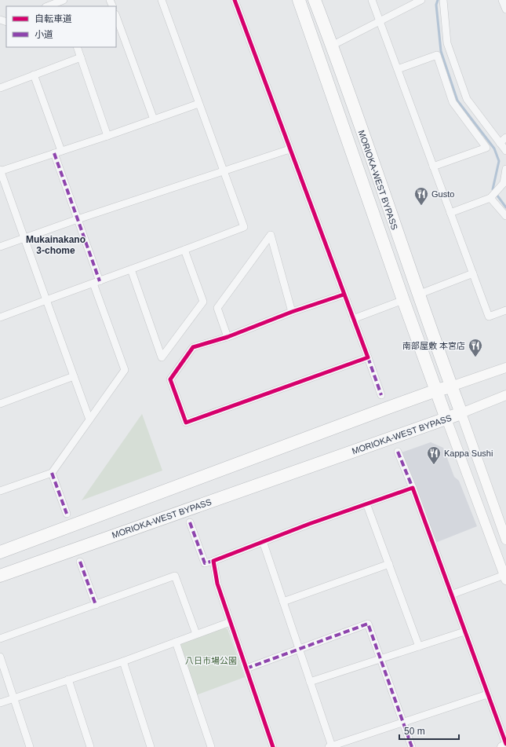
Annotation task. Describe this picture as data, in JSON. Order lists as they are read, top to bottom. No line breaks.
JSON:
{"streets":{"highway":["MORIOKA-WEST BYPASS"]},"districts":["Mukainakano 3-chome"],"parks":["八日市場公園"],"places":{"restaurant":["Gusto","南部屋敷 本宮店","Kappa Sushi"]},"legend":["自転車道","小道"],"scale_bar":"50 m"}
